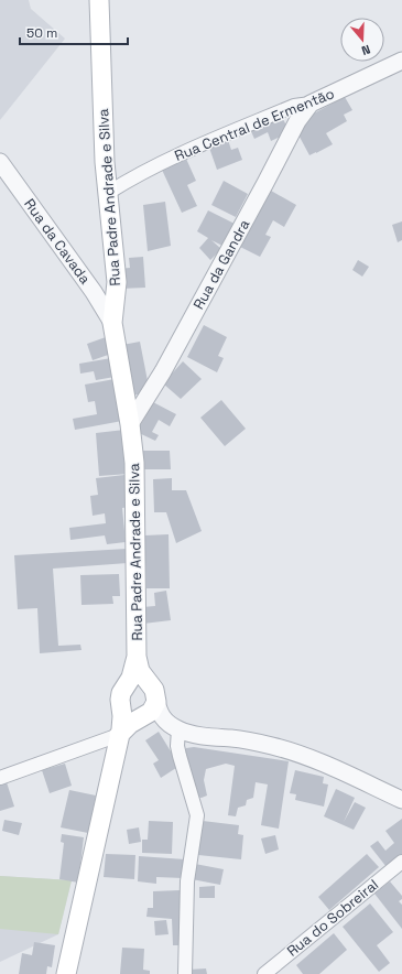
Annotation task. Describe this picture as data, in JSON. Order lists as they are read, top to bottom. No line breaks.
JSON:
{"streets":{"main road":["Rua Padre Andrade e Silva"],"street":["Rua Central de Ermentão","Rua da Cavada","Rua da Gandra","Rua do Sobreiral"]},"crossings":[["Rua Central de Ermentão","Rua Padre Andrade e Silva"],["Rua Central de Ermentão","Rua da Gandra"],["Rua Padre Andrade e Silva","Rua da Cavada"],["Rua Padre Andrade e Silva","Rua da Gandra"]],"scale_bar":"50 m","north":"bottom"}
